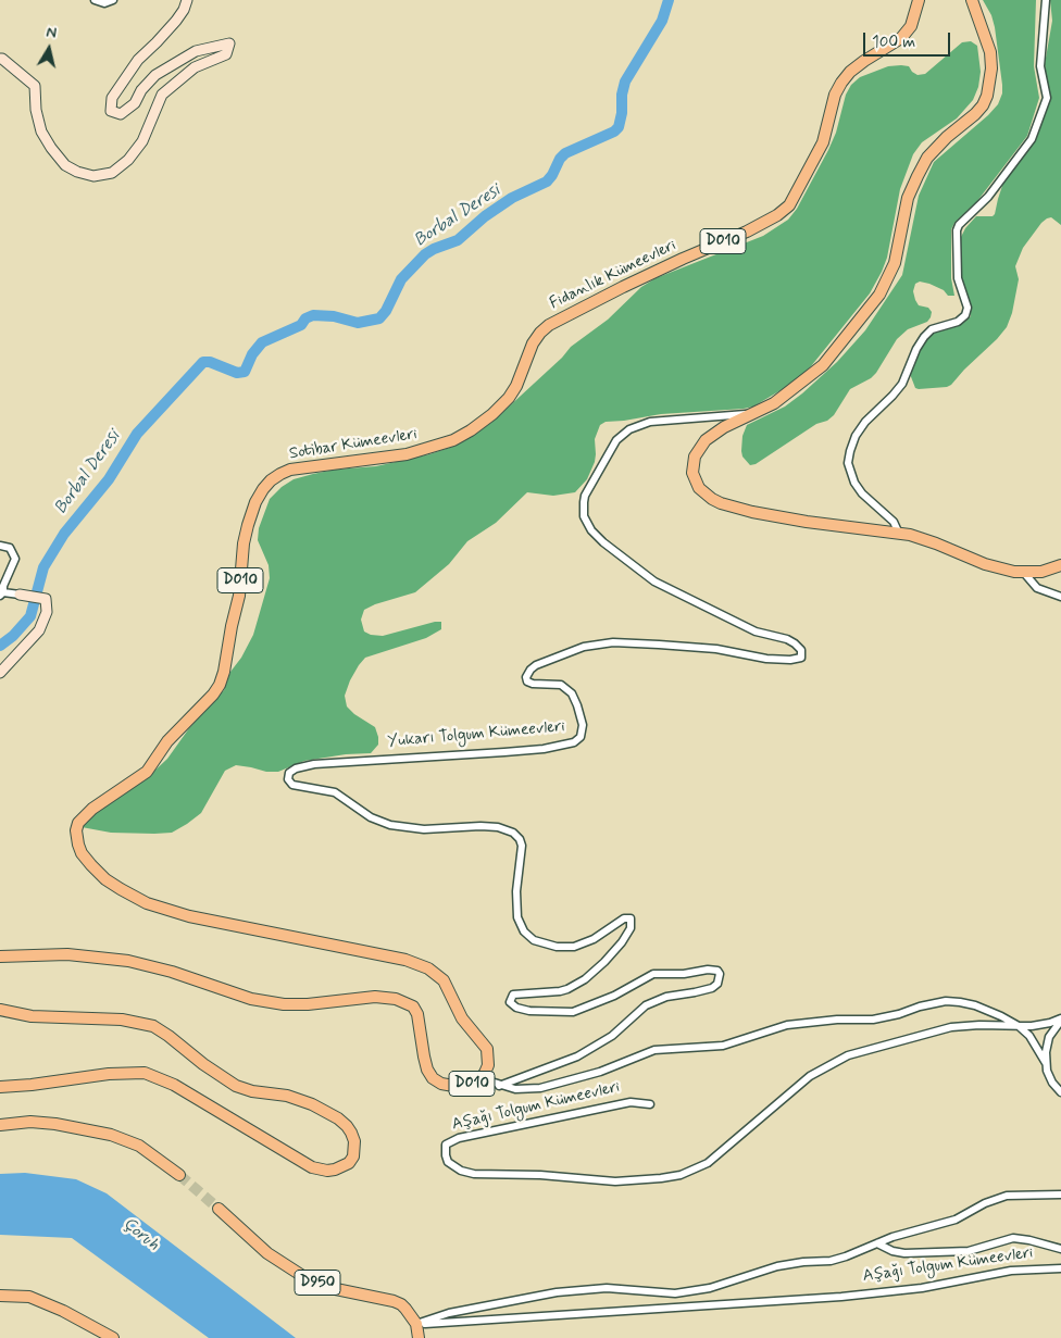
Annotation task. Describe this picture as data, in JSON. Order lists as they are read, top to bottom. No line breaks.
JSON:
{"streets":{"main road":["D010","Fidanlık Kümeevleri","Sotibar Kümeevleri","D950"],"street":["Yukarı Tolgum Kümeevleri","Aşağı Tolgum Kümeevleri"]},"crossings":[["D010","Sotibar Kümeevleri"],["D010","Aşağı Tolgum Kümeevleri"],["Fidanlık Kümeevleri","Sotibar Kümeevleri"],["Sotibar Kümeevleri","Aşağı Tolgum Kümeevleri"],["Yukarı Tolgum Kümeevleri","Aşağı Tolgum Kümeevleri"],["Aşağı Tolgum Kümeevleri","D950"]],"water":["Borbal Deresi","Çoruh"],"scale_bar":"100 m","north":"top"}
